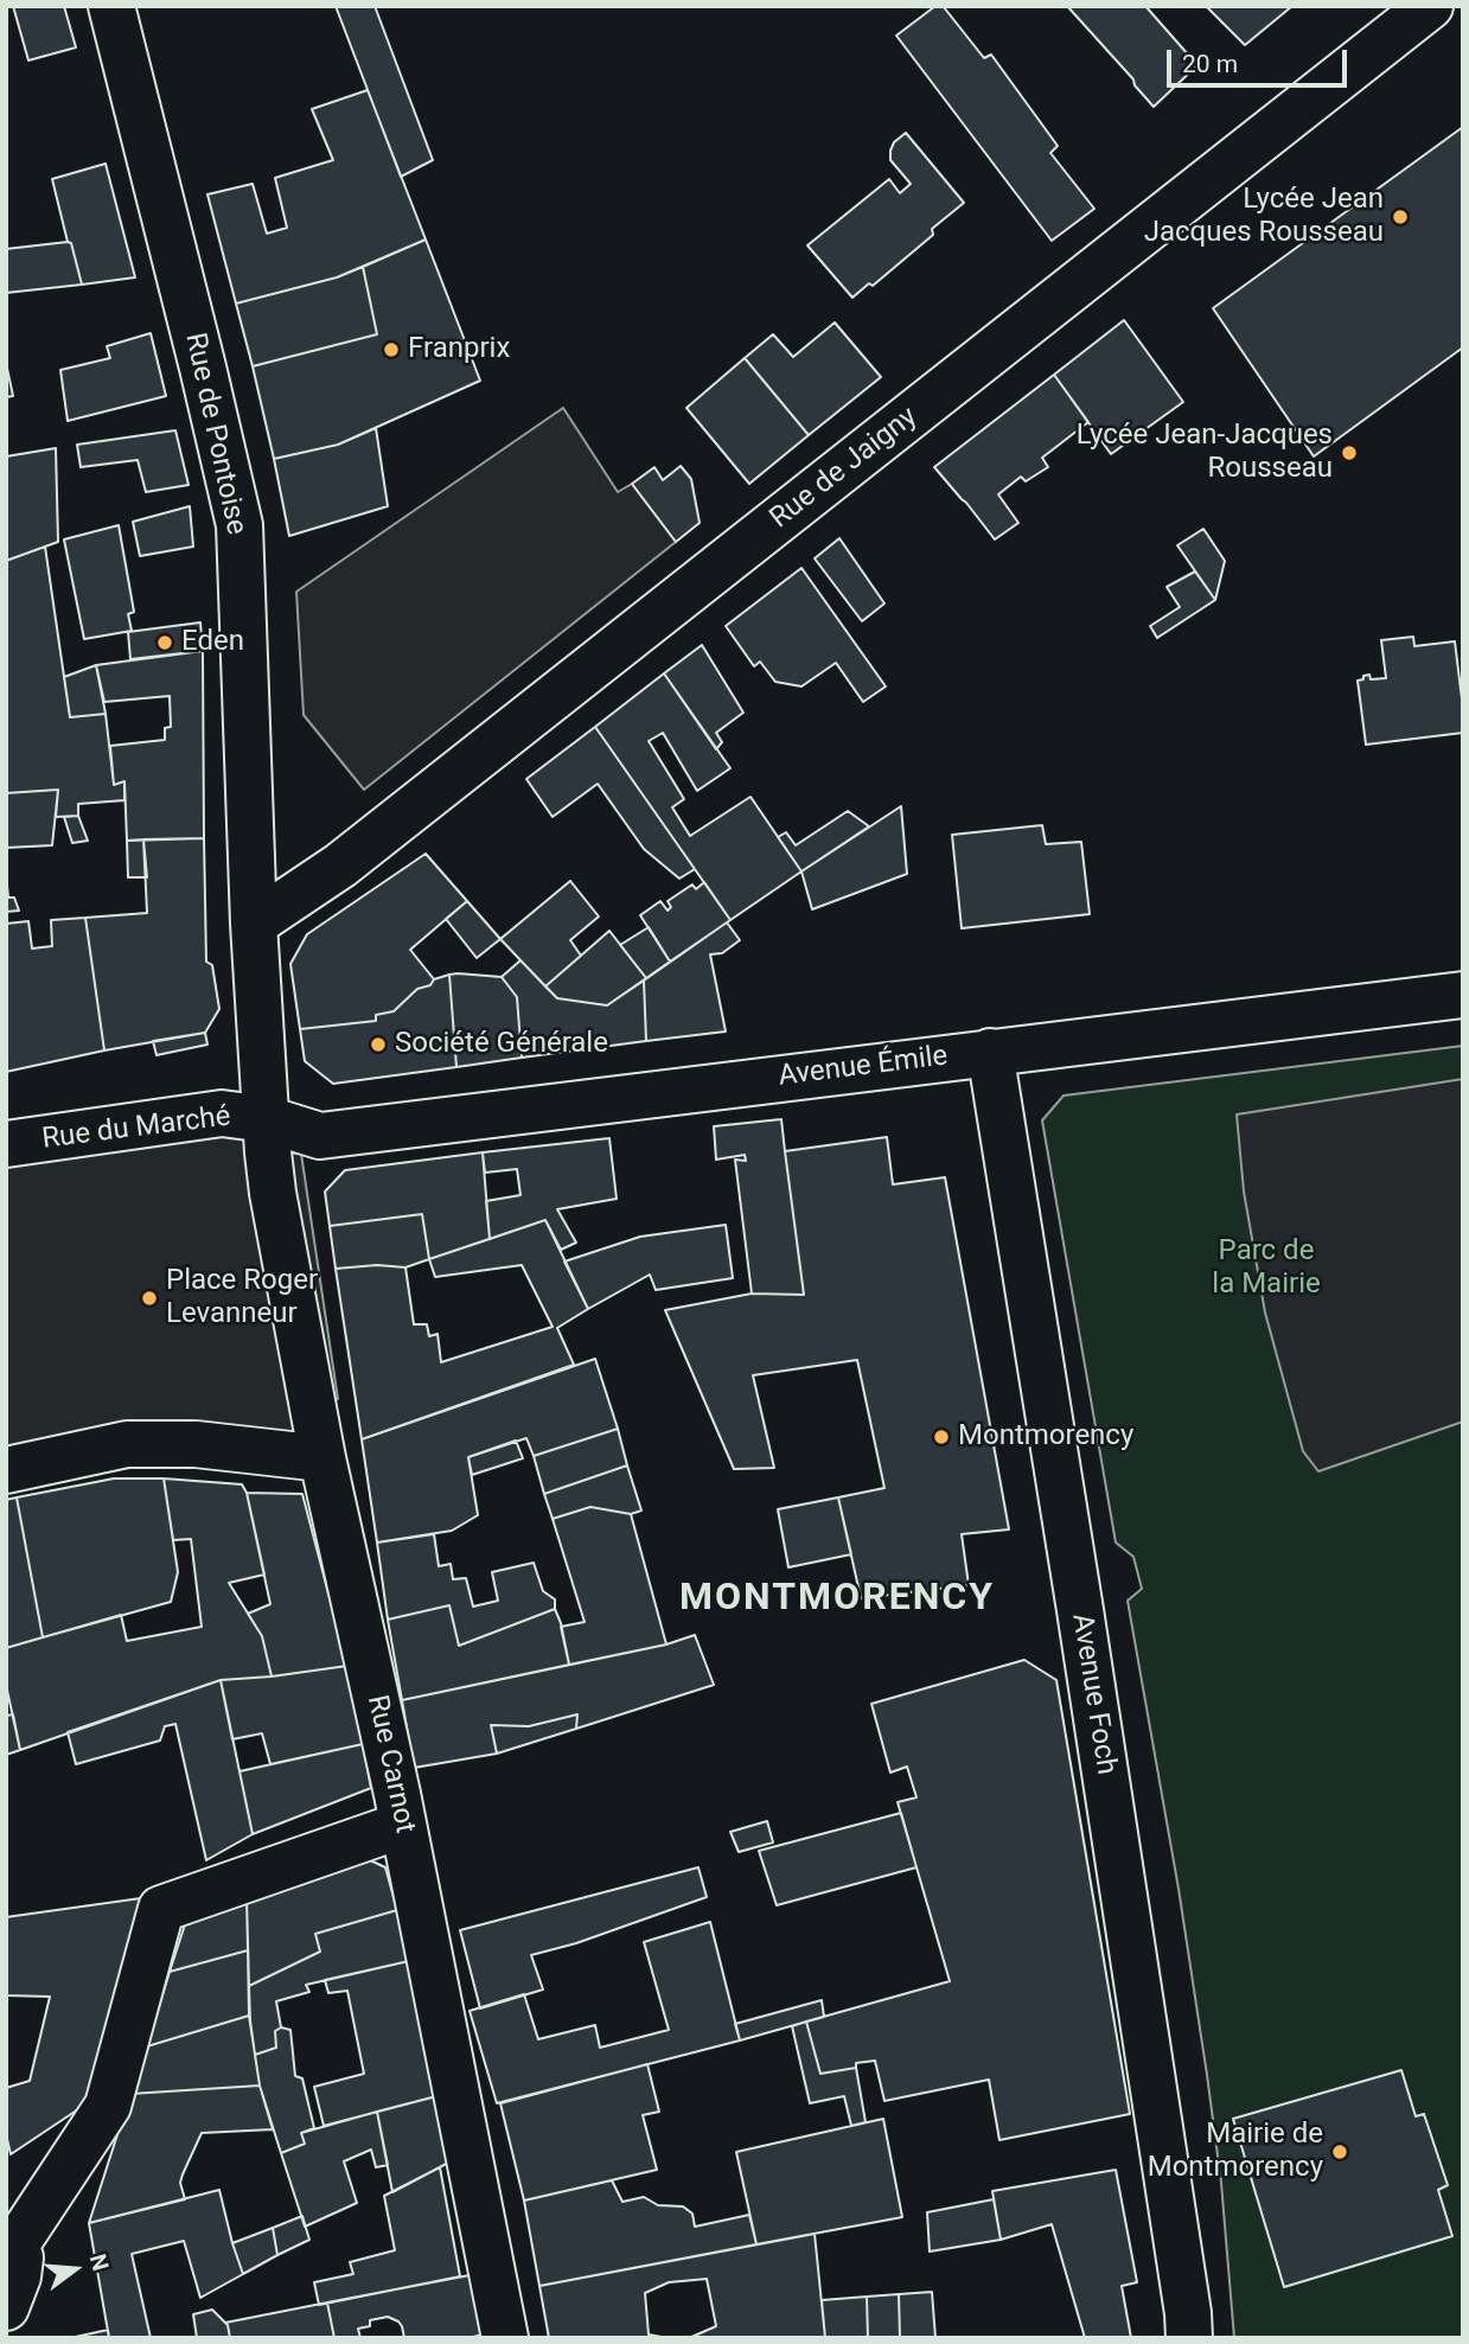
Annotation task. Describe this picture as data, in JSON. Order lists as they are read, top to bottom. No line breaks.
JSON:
{"streets":{"street":["Rue de Pontoise","Rue de Jaigny","Avenue Émile","Rue du Marché","Avenue Foch","Rue Carnot"]},"crossings":[["Rue de Pontoise","Rue de Jaigny"],["Rue de Pontoise","Avenue Émile"],["Rue de Pontoise","Rue du Marché"],["Rue de Pontoise","Rue Carnot"],["Avenue Émile","Rue du Marché"],["Avenue Émile","Avenue Foch"]],"districts":["MONTMORENCY"],"parks":["Parc de la Mairie"],"places":["Lycée Jean Jacques Rousseau","Franprix","Lycée Jean-Jacques Rousseau","Eden","Société Générale","Place Roger Levanneur","Montmorency","Mairie de Montmorency"],"scale_bar":"20 m","north":"right"}
